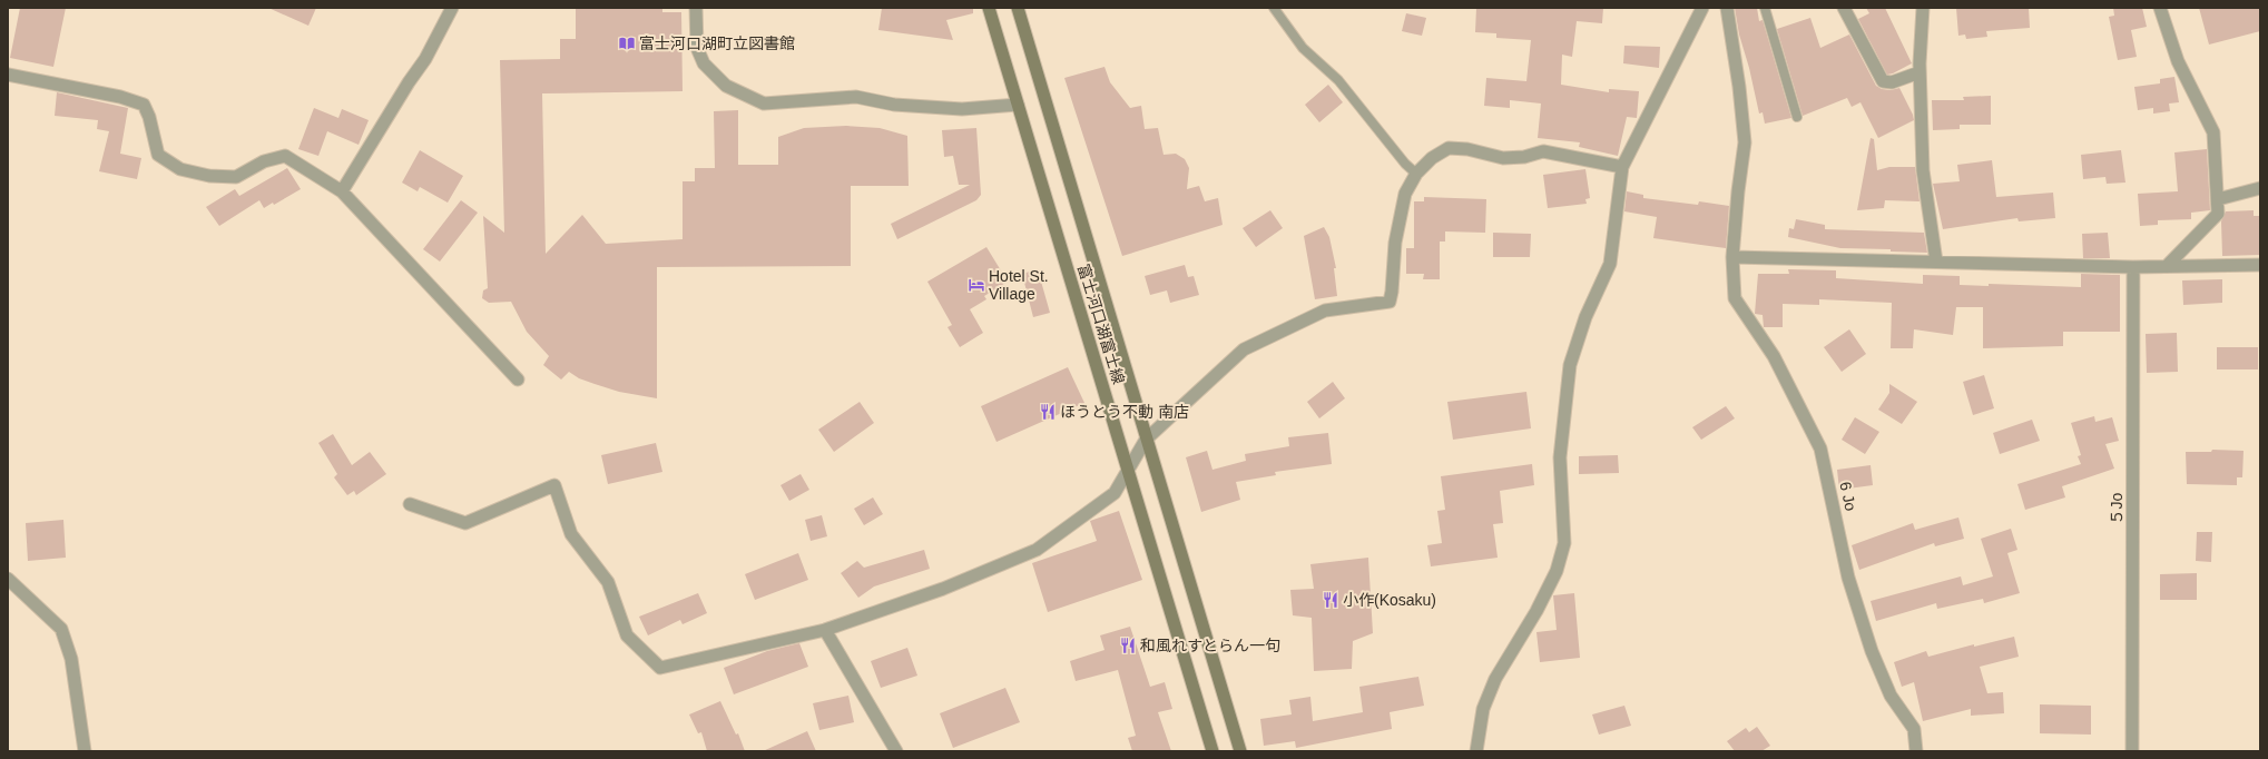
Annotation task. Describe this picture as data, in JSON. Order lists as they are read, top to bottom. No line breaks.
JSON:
{"streets":{"main road":["富士河口湖富士線"],"street":["6 Jo","５Jo"]},"places":{"library":["富士河口湖町立図書館"],"hotel":["Hotel St. Village"],"restaurant":["ほうとう不動 南店","小作(Kosaku)","和風れすとらん一句"]}}
